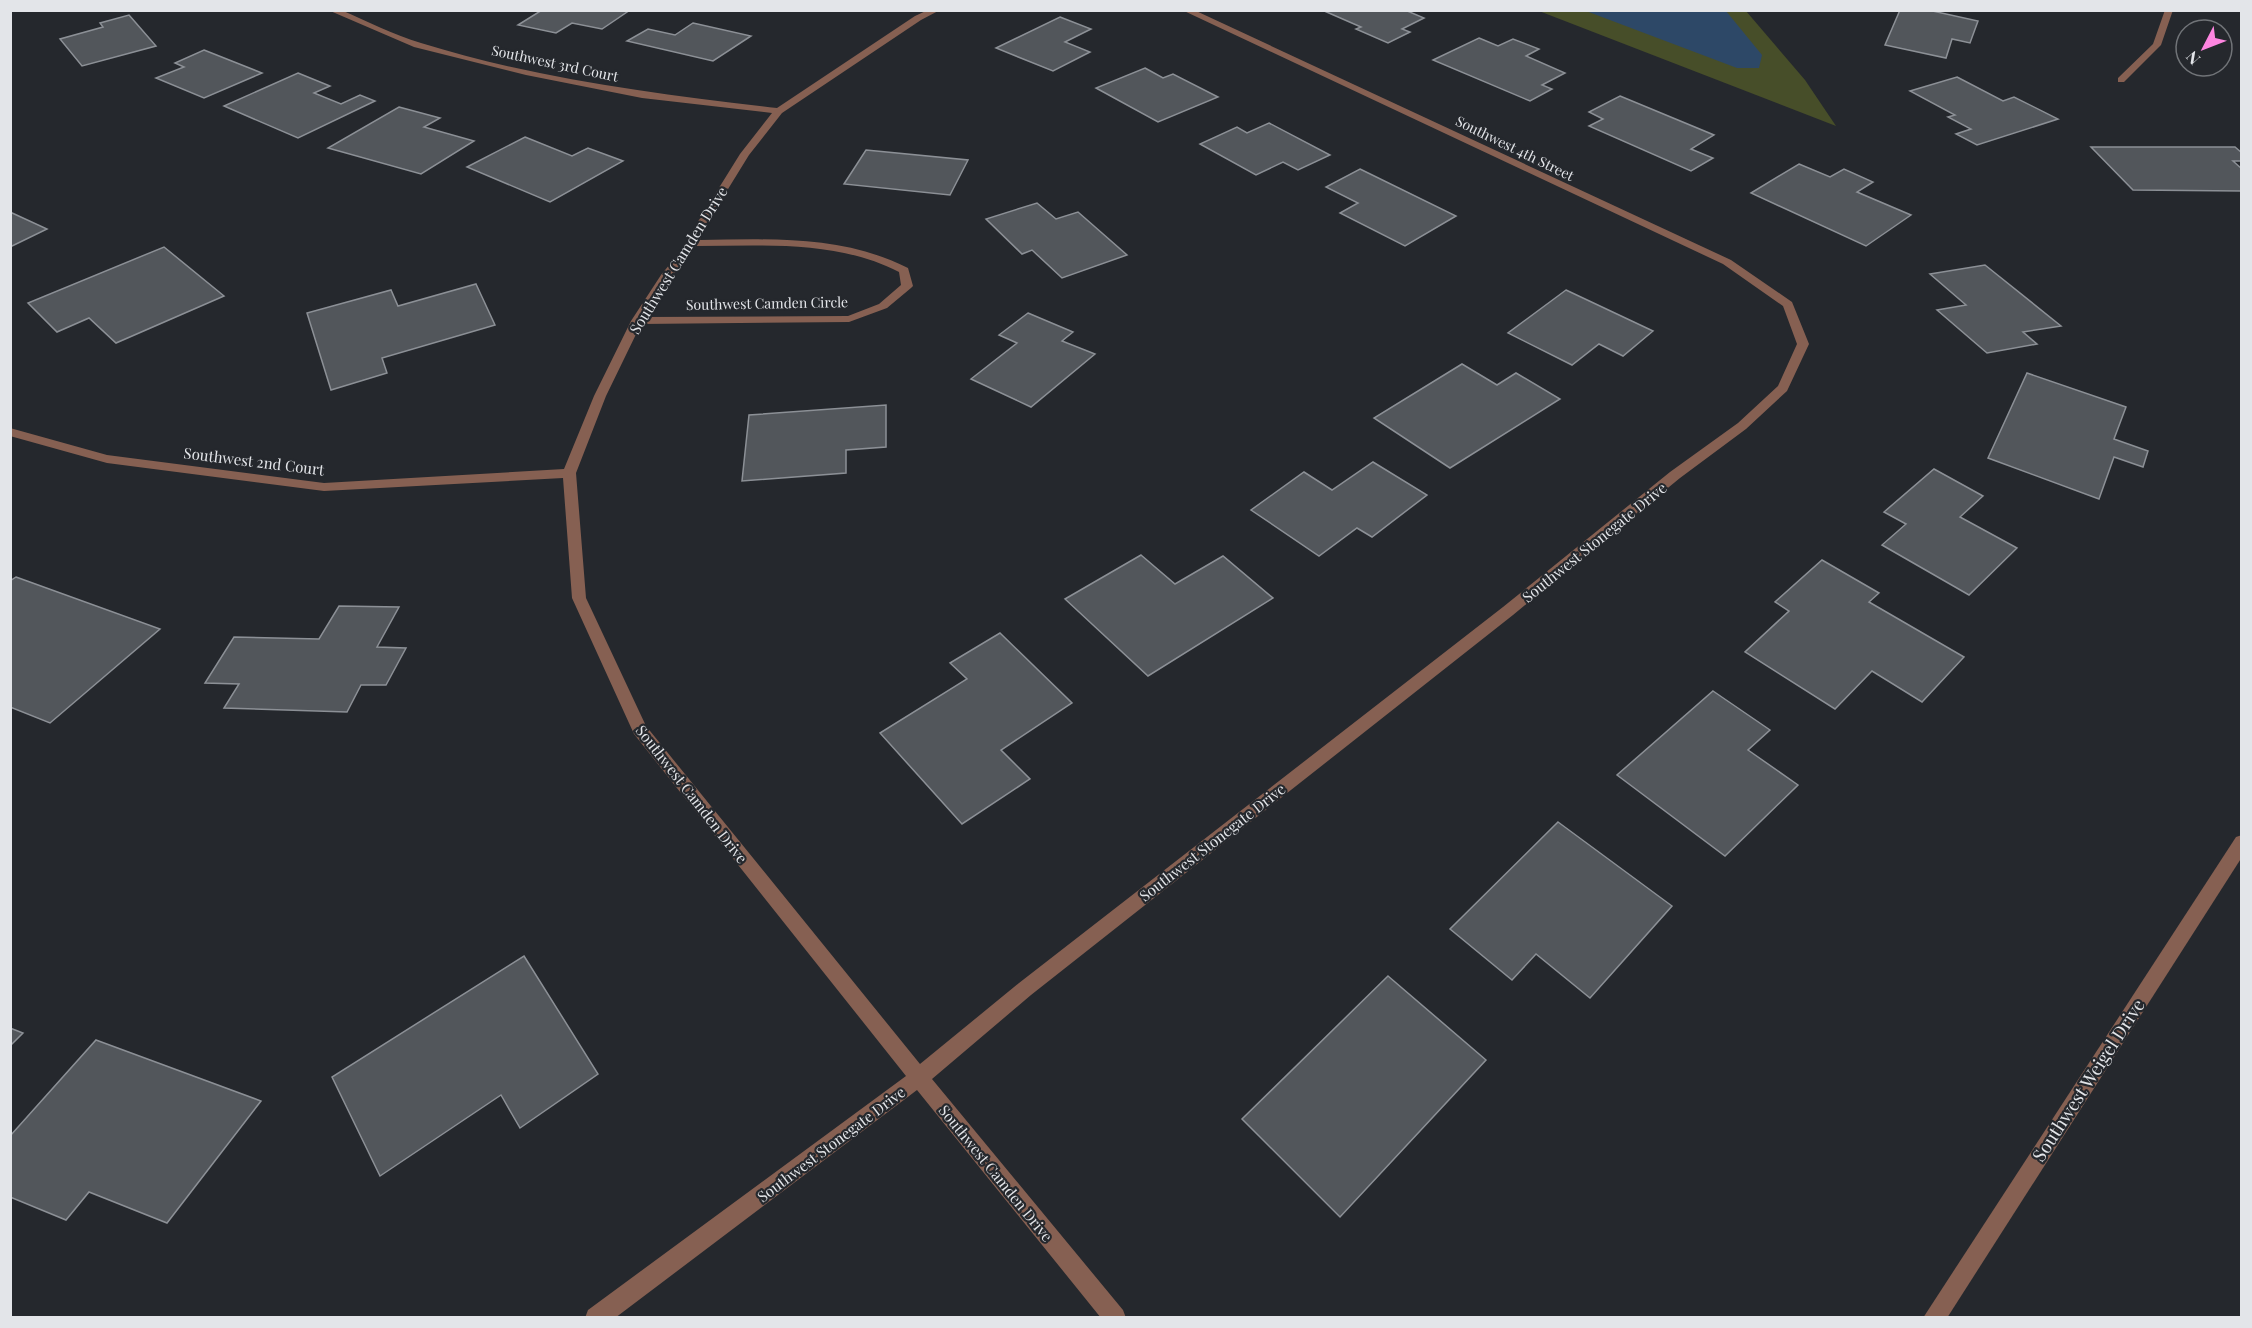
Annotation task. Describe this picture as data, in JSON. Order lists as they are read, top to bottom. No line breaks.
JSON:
{"streets":{"street":["Southwest 3rd Court","Southwest 4th Street","Southwest Camden Drive","Southwest Camden Circle","Southwest 2nd Court","Southwest Stonegate Drive","Southwest Weigel Drive"]},"crossings":[["Southwest 3rd Court","Southwest Camden Drive"],["Southwest 4th Street","Southwest Stonegate Drive"],["Southwest Camden Drive","Southwest Camden Circle"],["Southwest Camden Drive","Southwest 2nd Court"],["Southwest Camden Drive","Southwest Stonegate Drive"]],"north":"bottom left"}
